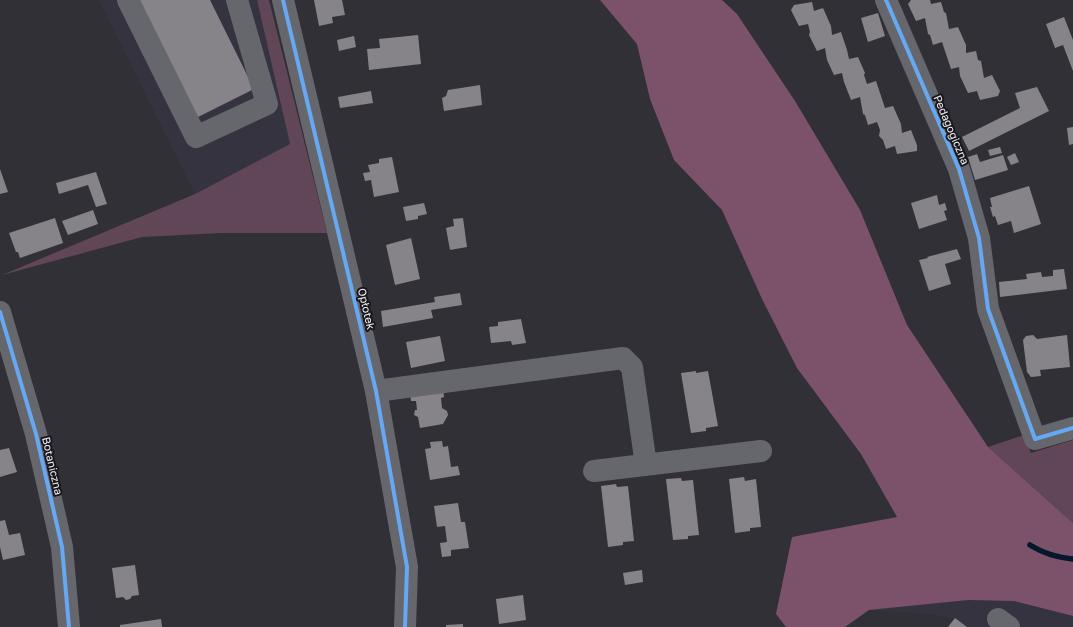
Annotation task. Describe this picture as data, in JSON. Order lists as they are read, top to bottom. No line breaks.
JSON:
{"streets":{"street":["Pedagogiczna","Opłotek","Botaniczna"]}}
